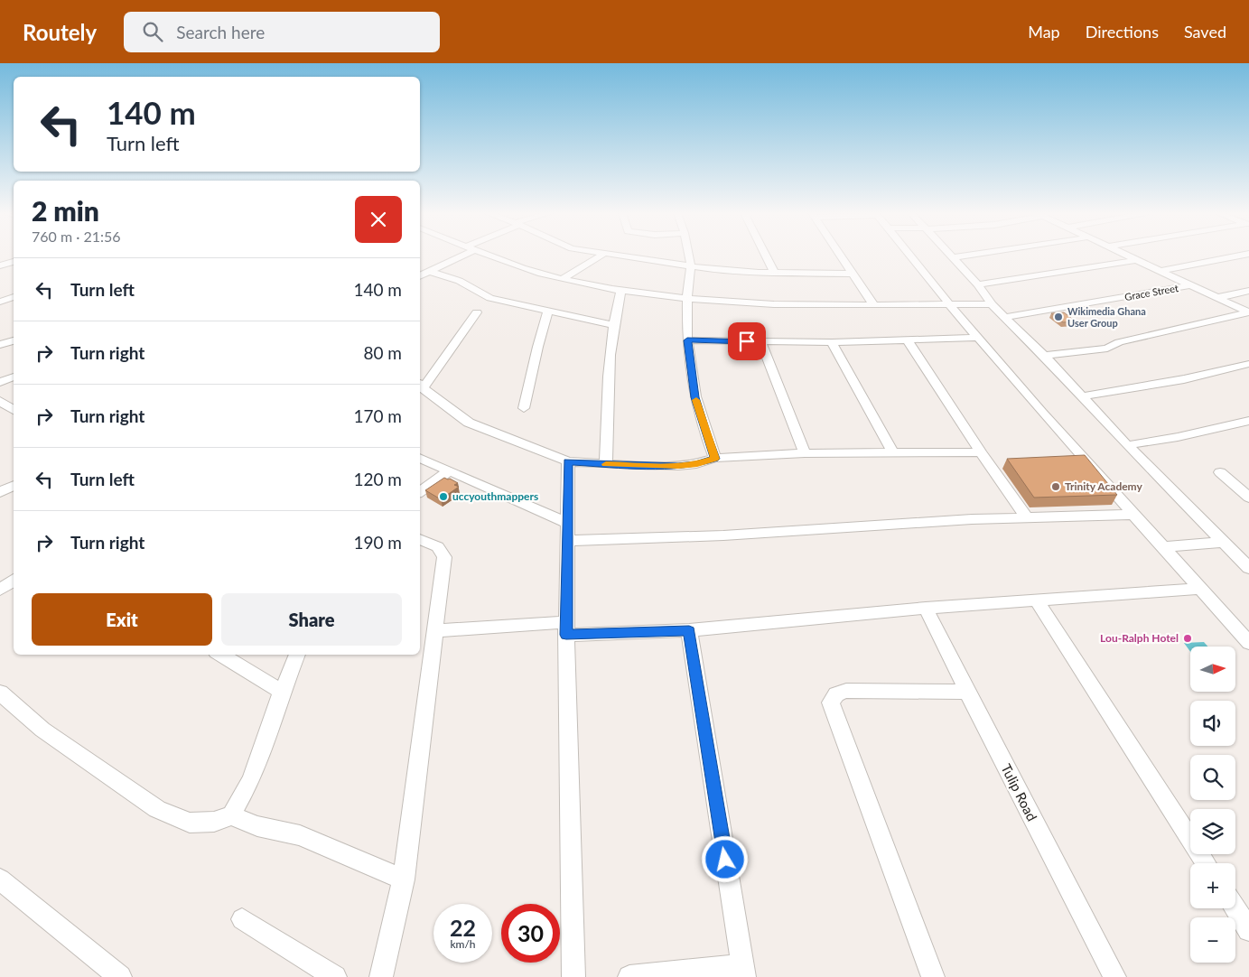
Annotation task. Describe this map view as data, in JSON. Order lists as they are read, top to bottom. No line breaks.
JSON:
{"streets":{"street":["Grace Street","Tulip Road"]},"places":["Wikimedia Ghana User Group","Trinity Academy","uccyouthmappers","Lou-Ralph Hotel"],"north":"right","page":{"header":"Routely","search":"Search here","nav":["Map","Directions","Saved"],"turn":["140 m","Turn left"],"heading":["2 min","760 m · 21:56"],"list":[{"name":"Turn left","value":"140 m"},{"name":"Turn right","value":"80 m"},{"name":"Turn right","value":"170 m"},{"name":"Turn left","value":"120 m"},{"name":"Turn right","value":"190 m"}],"buttons":["Exit","Share"],"map_buttons":["+","−"],"speed":"22 km/h","limit":"30"}}
